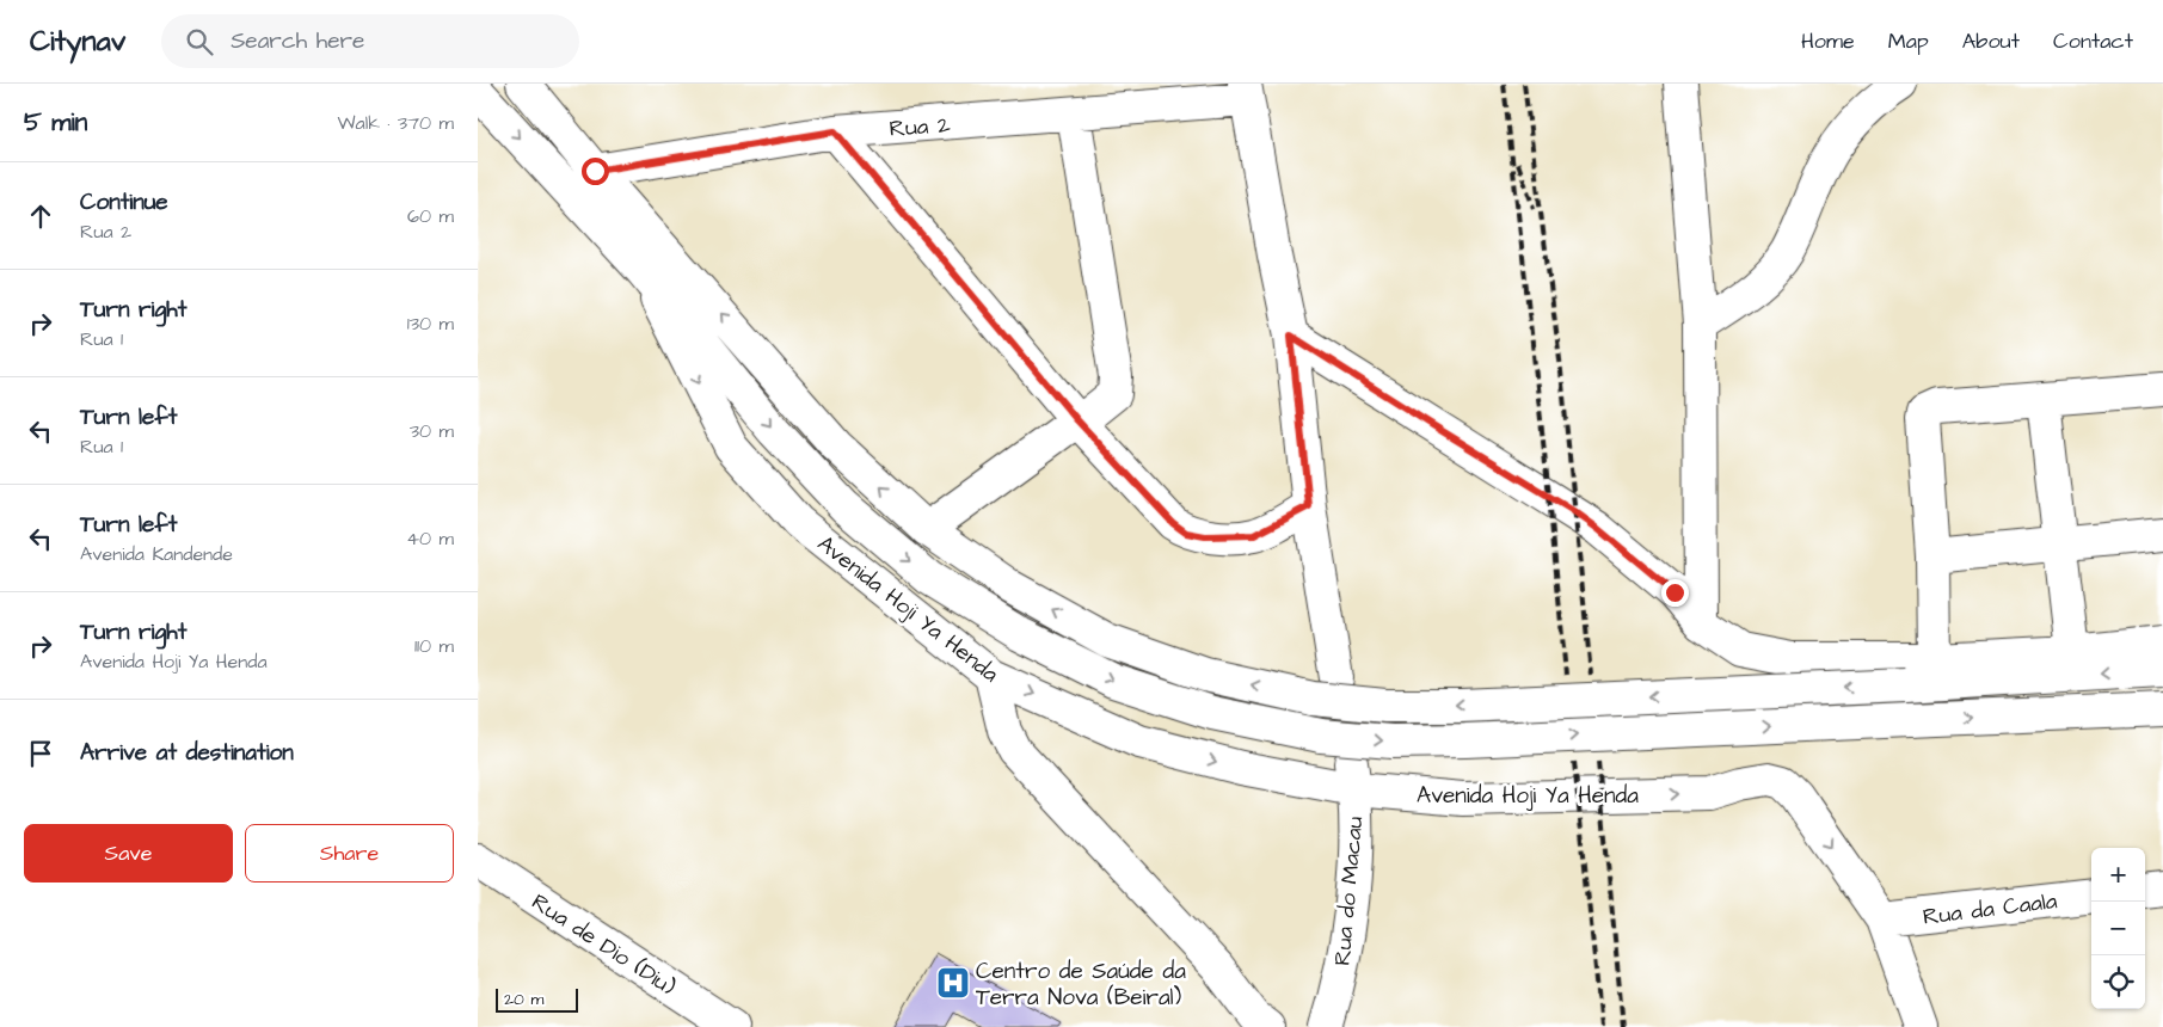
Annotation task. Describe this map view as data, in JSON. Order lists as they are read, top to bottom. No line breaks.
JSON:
{"streets":{"street":["Rua 2","Avenida Hoji Ya Henda","Rua do Macau","Rua da Caala","Rua de Dio (Diu)"]},"crossings":[["Avenida Hoji Ya Henda","Rua do Macau"],["Avenida Hoji Ya Henda","Rua da Caala"]],"places":{"hospital":["Centro de Saúde da Terra Nova (Beiral)"]},"scale_bar":"20 m","page":{"header":"Citynav","search":"Search here","nav":["Home","Map","About","Contact"],"heading":["5 min","Walk · 370 m"],"list":[["Continue","Rua 2","60 m"],["Turn right","Rua 1","130 m"],["Turn left","Rua 1","30 m"],["Turn left","Avenida Kandende","40 m"],["Turn right","Avenida Hoji Ya Henda","110 m"],"Arrive at destination"],"buttons":["Save","Share"],"map_buttons":["+","−"],"scale":"20 m"}}
